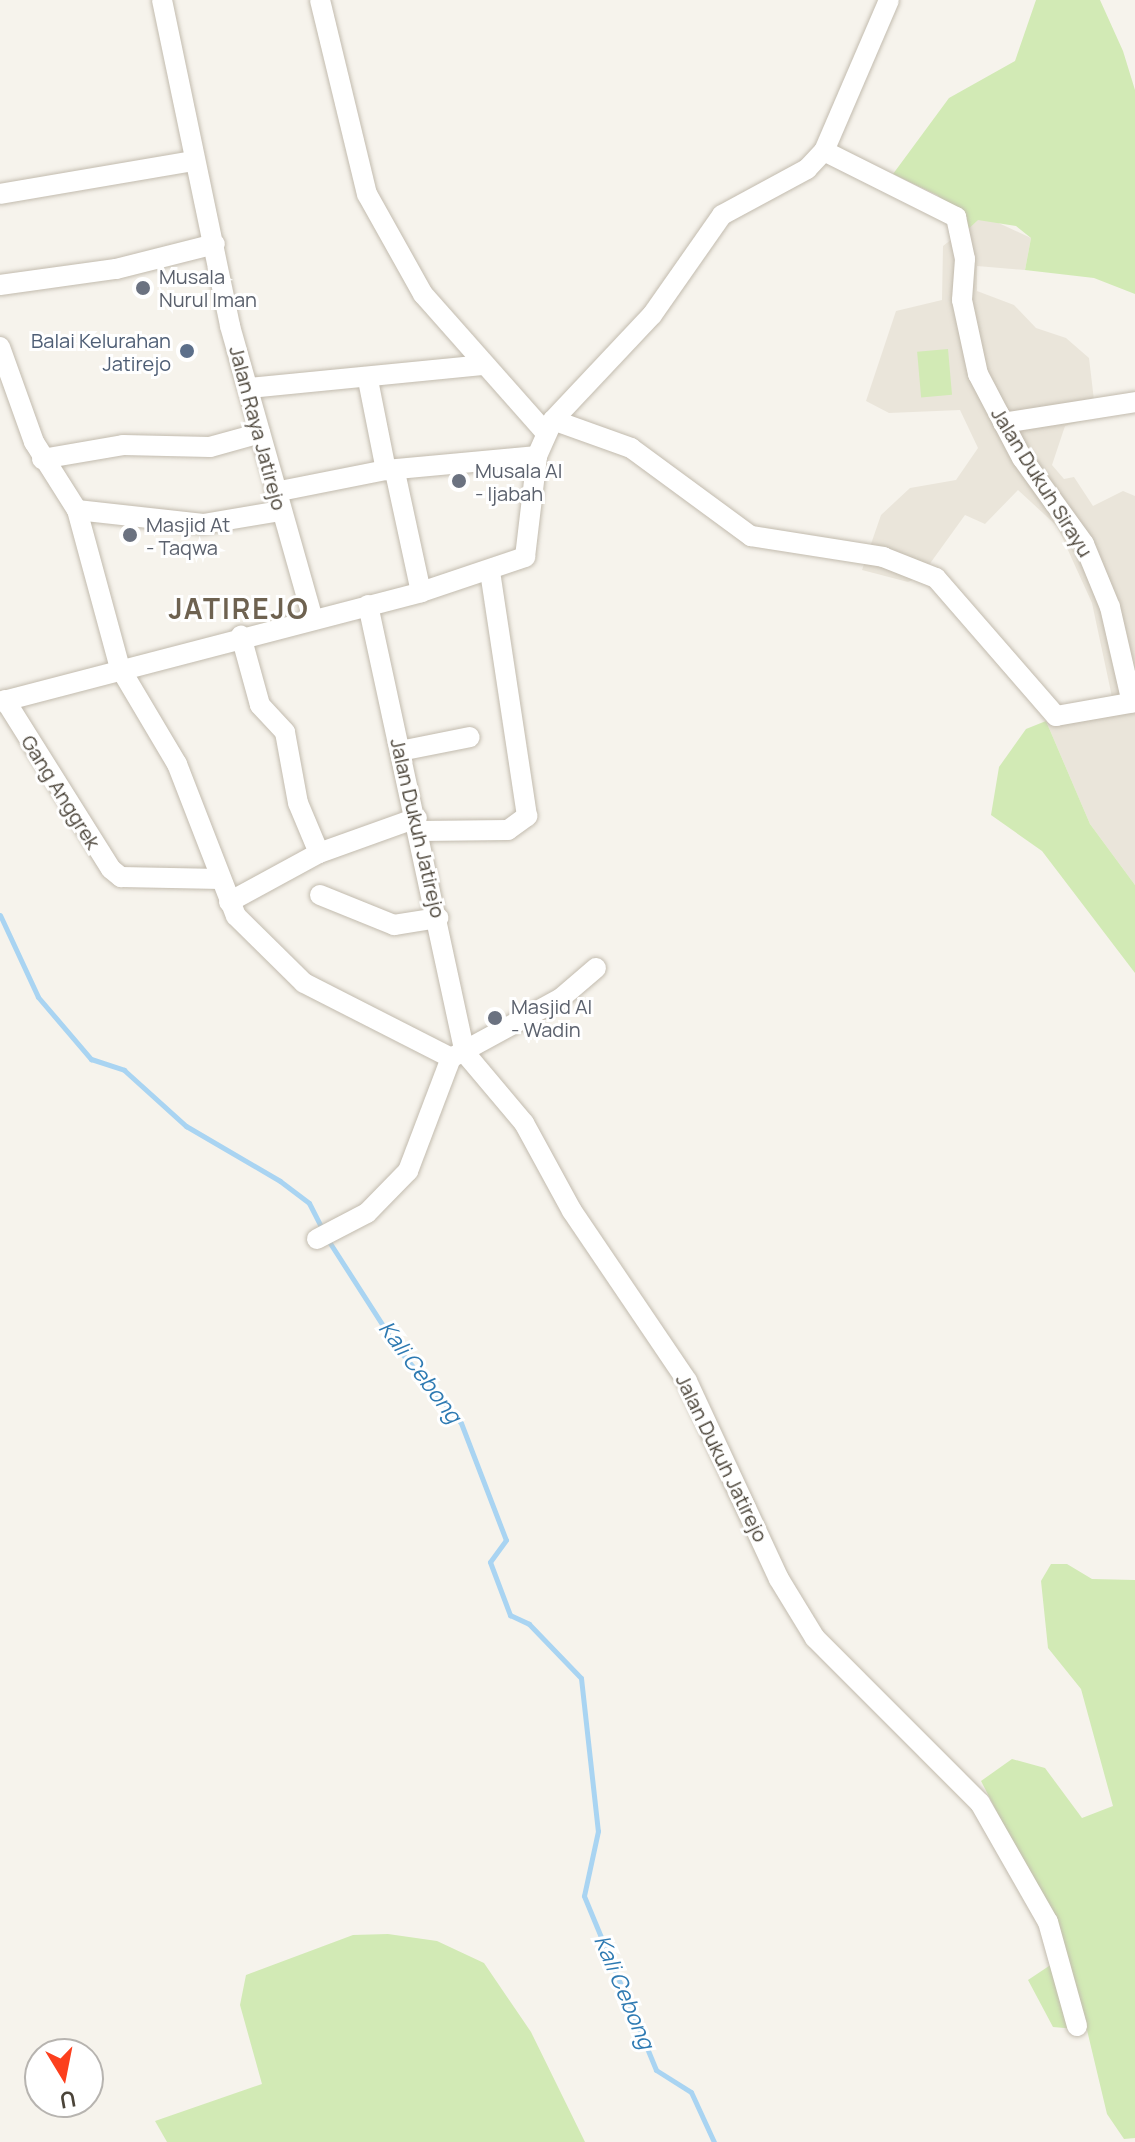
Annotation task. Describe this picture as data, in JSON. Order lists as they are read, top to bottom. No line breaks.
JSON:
{"streets":{"street":["Jalan Raya Jatirejo","Jalan Dukuh Sirayu","Gang Anggrek","Jalan Dukuh Jatirejo"]},"crossings":[["Gang Anggrek","Jalan Dukuh Jatirejo"]],"districts":["JATIREJO"],"water":["Kali Cebong"],"places":["Musala Nurul Iman","Balai Kelurahan Jatirejo","Musala Al - Ijabah","Masjid At - Taqwa","Masjid Al - Wadin"],"north":"bottom"}
